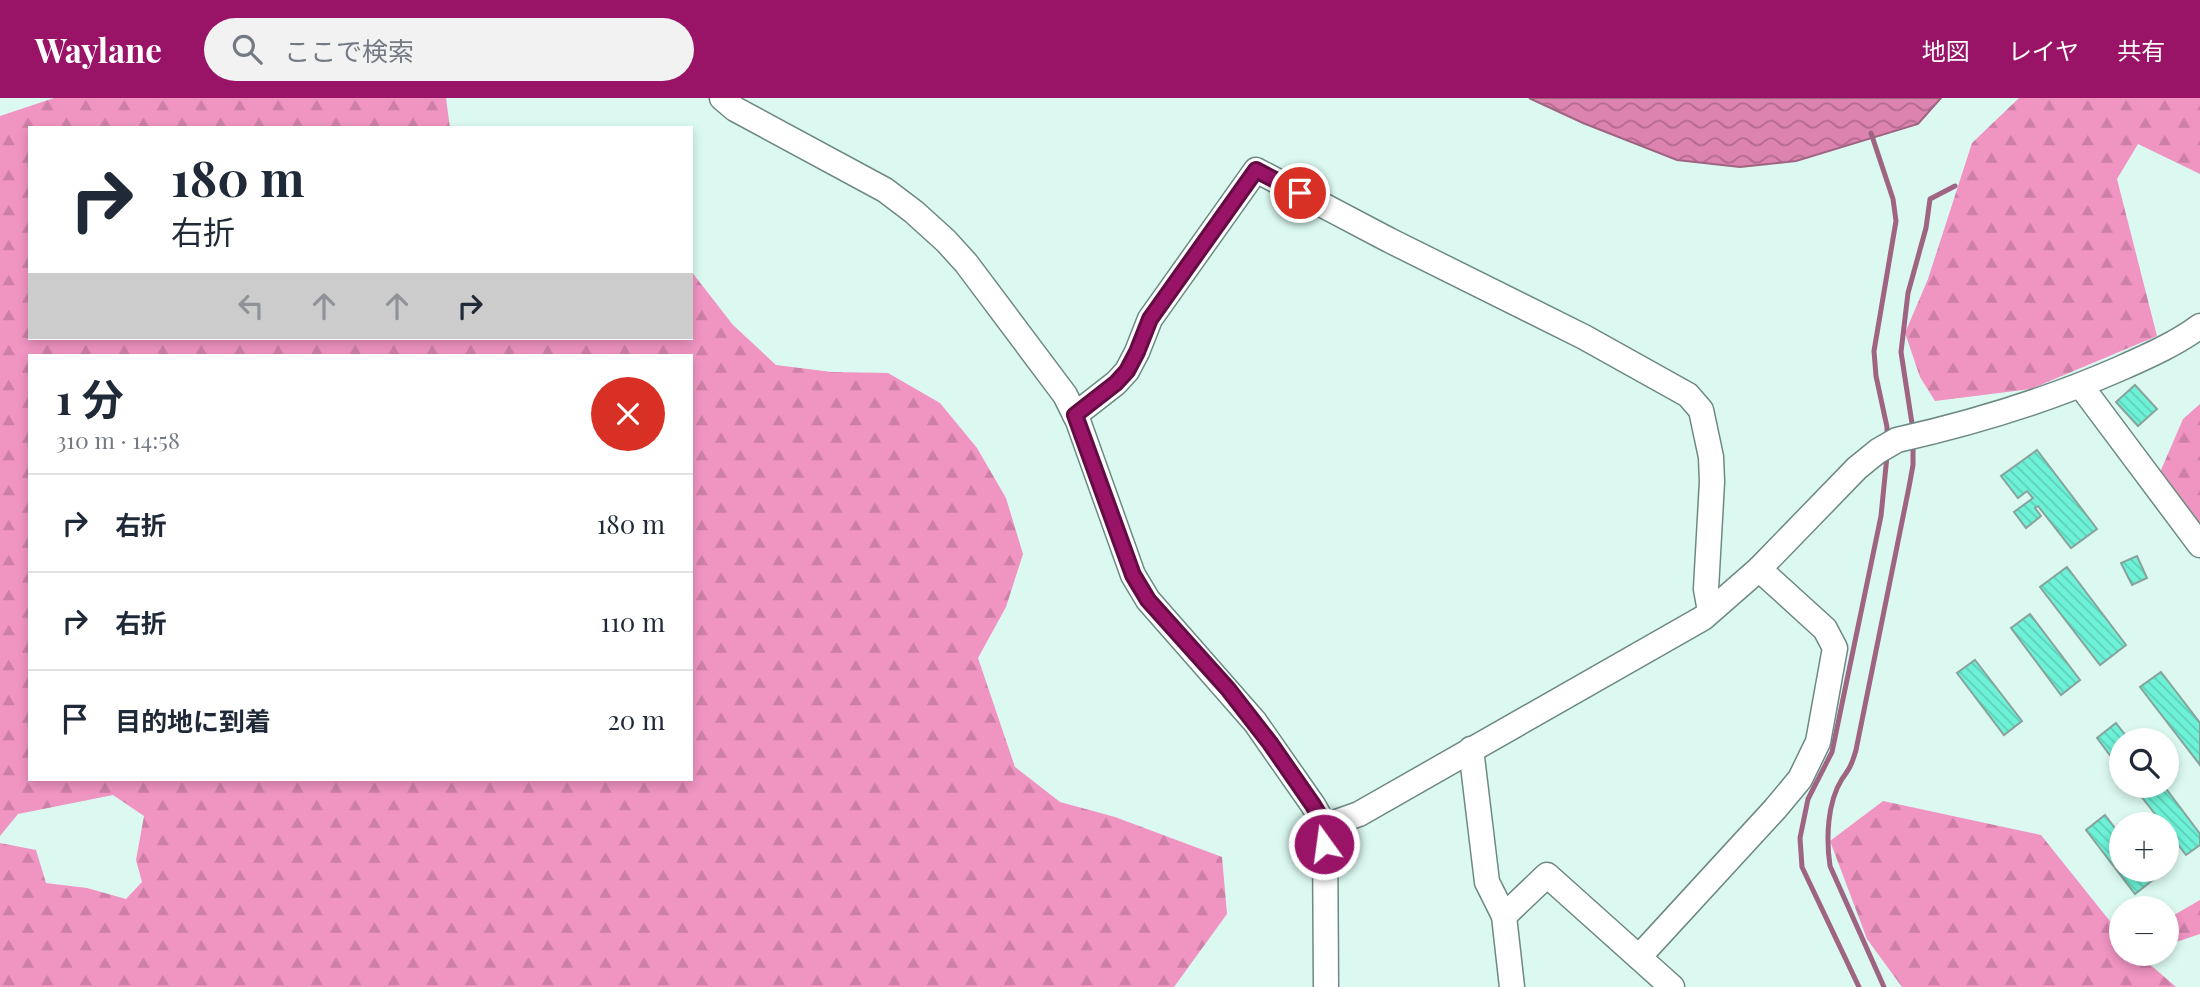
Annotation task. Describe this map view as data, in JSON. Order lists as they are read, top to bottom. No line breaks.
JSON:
{"page":{"header":"Waylane","search":"ここで検索","nav":["地図","レイヤ","共有"],"turn":["180 m","右折"],"heading":["1 分","310 m · 14:58"],"list":[{"name":"右折","value":"180 m"},{"name":"右折","value":"110 m"},{"name":"目的地に到着","value":"20 m"}],"map_buttons":["+","−"]}}
